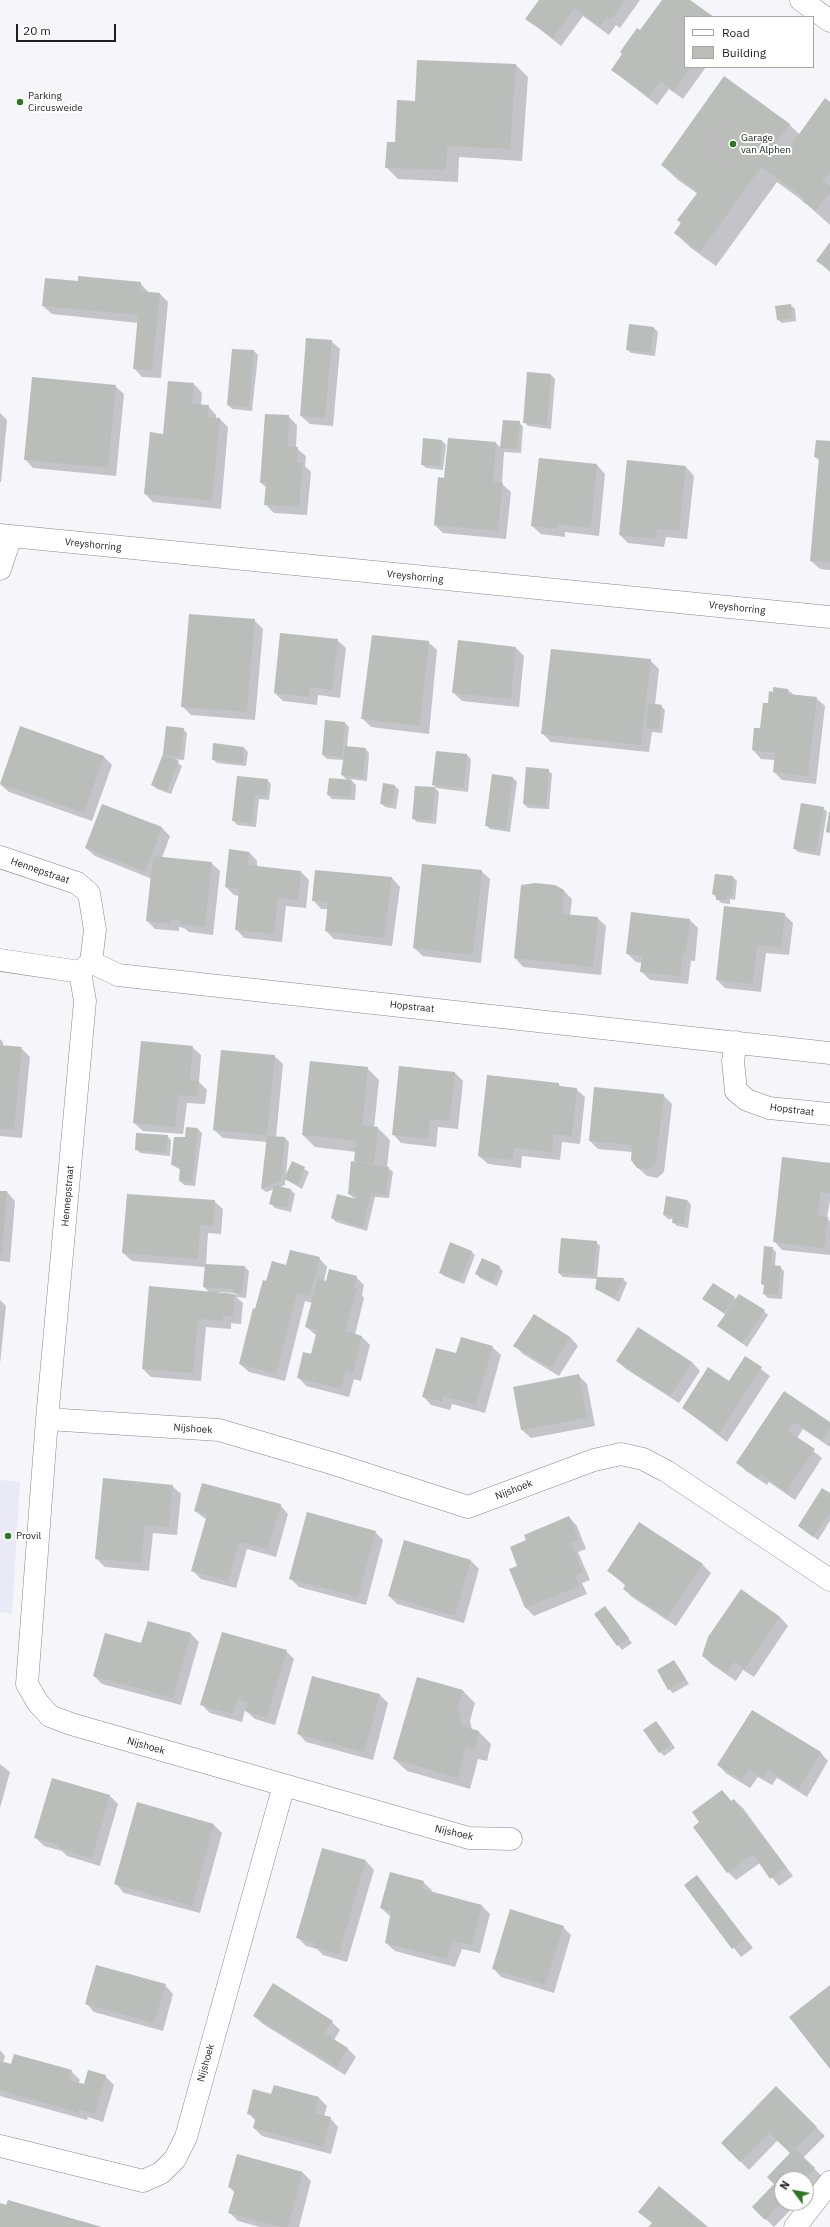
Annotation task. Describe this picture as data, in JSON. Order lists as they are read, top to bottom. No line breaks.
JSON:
{"streets":{"street":["Vreyshorring","Hennepstraat","Hopstraat","Nijshoek"]},"crossings":[["Hennepstraat","Hopstraat"],["Hennepstraat","Nijshoek"]],"places":["Parking Circusweide","Garage van Alphen","Provil"],"legend":["Road","Building"],"scale_bar":"20 m","north":"top left"}
